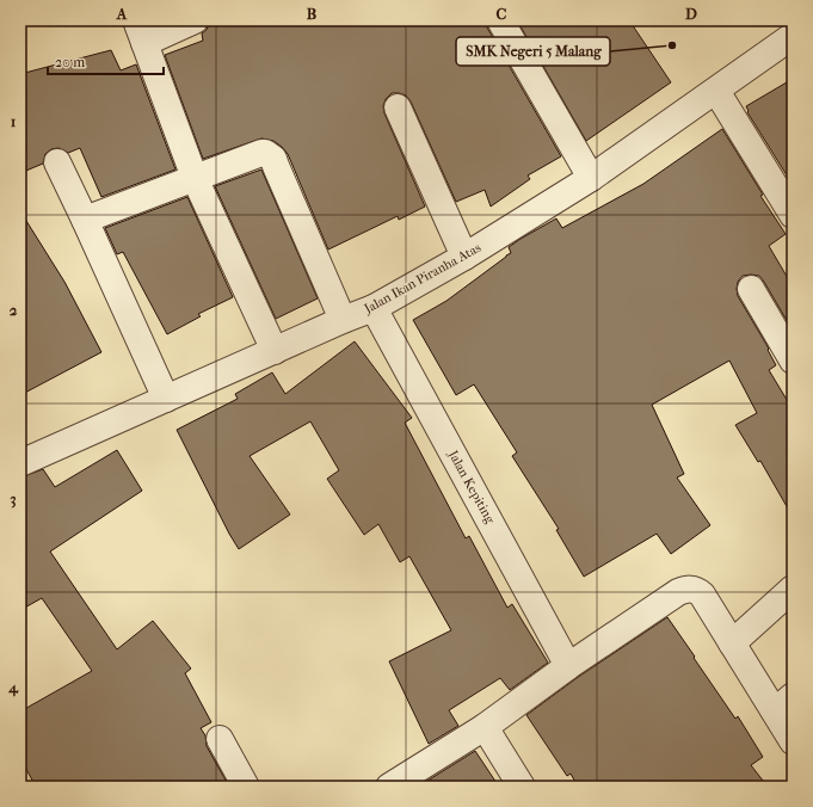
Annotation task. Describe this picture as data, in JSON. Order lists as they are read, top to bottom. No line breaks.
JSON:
{"streets":{"street":["Jalan Ikan Piranha Atas","Jalan Kepiting"]},"crossings":[["Jalan Ikan Piranha Atas","Jalan Kepiting"]],"places":["SMK Negeri 5 Malang"],"scale_bar":"20 m","grid":{"columns":["A","B","C","D"],"rows":["1","2","3","4"]}}
